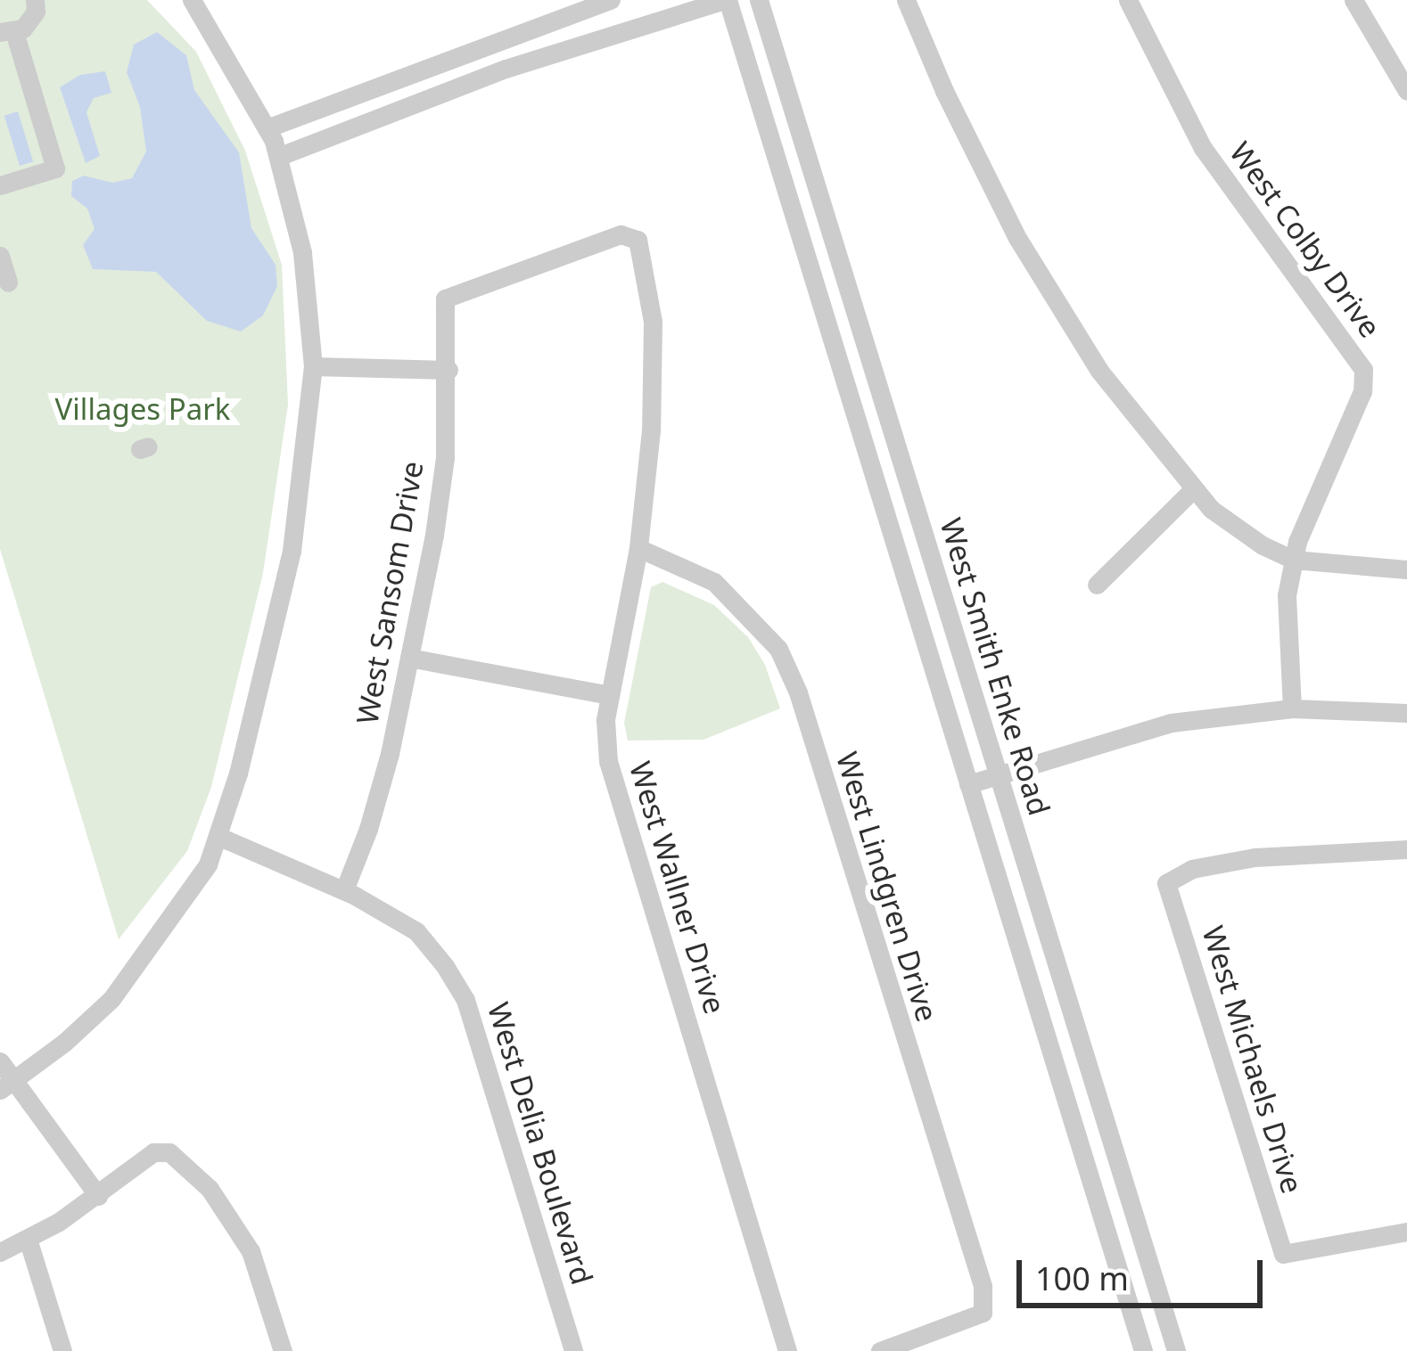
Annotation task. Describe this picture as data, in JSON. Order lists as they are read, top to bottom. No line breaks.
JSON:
{"streets":{"street":["West Colby Drive","West Sansom Drive","West Smith Enke Road","West Lindgren Drive","West Wallner Drive","West Michaels Drive","West Delia Boulevard"]},"crossings":[["West Sansom Drive","West Wallner Drive"],["West Sansom Drive","West Delia Boulevard"],["West Lindgren Drive","West Wallner Drive"]],"parks":["Villages Park"],"scale_bar":"100 m"}
